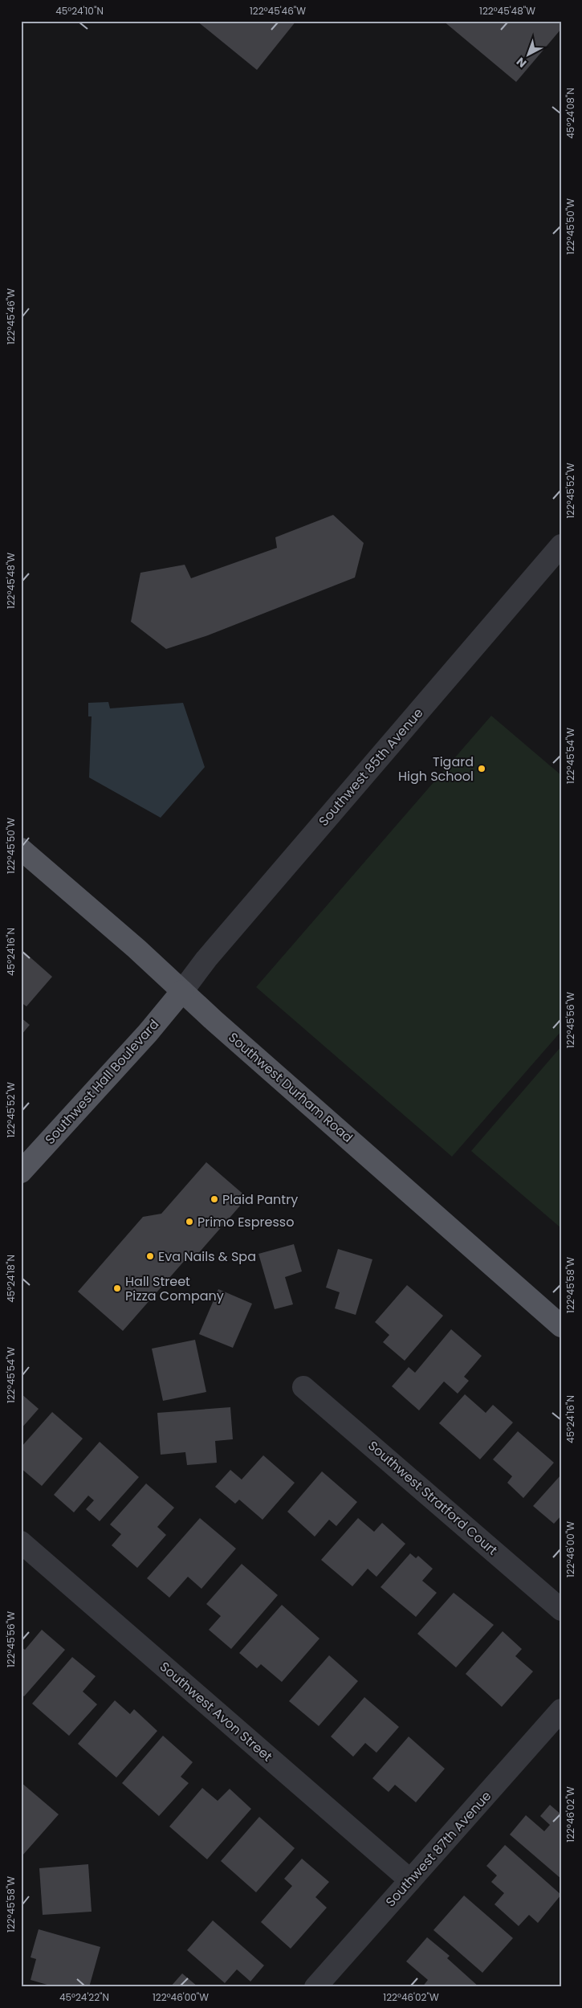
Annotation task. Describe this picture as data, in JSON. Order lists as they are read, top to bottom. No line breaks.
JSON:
{"streets":{"main road":["Southwest Hall Boulevard","Southwest Durham Road"],"street":["Southwest 85th Avenue","Southwest Stratford Court","Southwest Avon Street","Southwest 87th Avenue"]},"crossings":[["Southwest 85th Avenue","Southwest Hall Boulevard"],["Southwest 85th Avenue","Southwest Durham Road"],["Southwest Hall Boulevard","Southwest Durham Road"],["Southwest Avon Street","Southwest 87th Avenue"]],"places":["Tigard High School","Plaid Pantry","Primo Espresso","Eva Nails & Spa","Hall Street Pizza Company"],"north":"bottom left","coordinates":["45°24'10\"N","122°45'46\"W","122°45'48\"W","45°24'08\"N","122°45'50\"W","122°45'52\"W","122°45'54\"W","45°24'16\"N","122°45'56\"W","45°24'18\"N","122°45'58\"W","122°46'00\"W","122°46'02\"W","45°24'22\"N"]}
